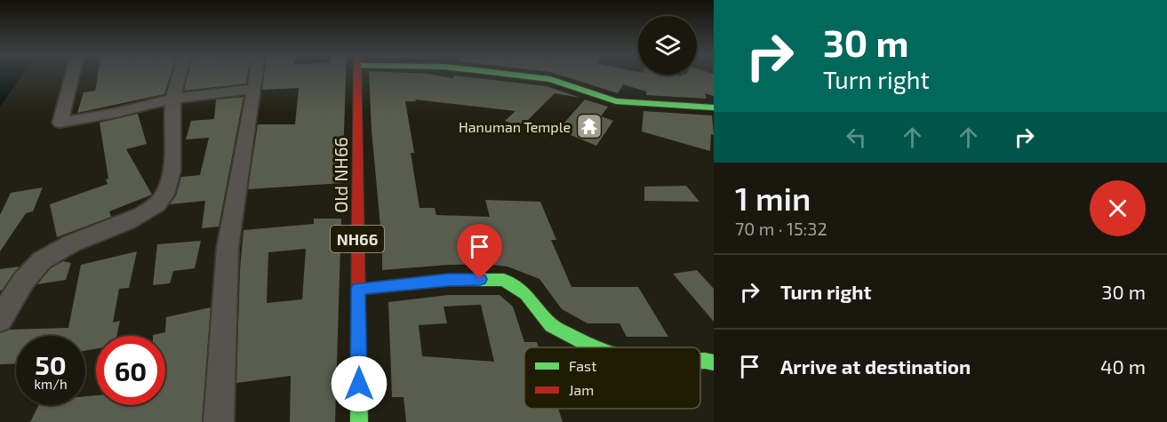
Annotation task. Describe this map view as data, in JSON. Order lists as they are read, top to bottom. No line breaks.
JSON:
{"streets":{"street":["Old NH66","NH66"]},"places":{"temple":["Hanuman Temple"]},"legend":["Fast","Jam"],"page":{"turn":["30 m","Turn right"],"heading":["1 min","70 m · 15:32"],"list":[{"name":"Turn right","value":"30 m"},{"name":"Arrive at destination","value":"40 m"}],"speed":"50 km/h","limit":"60"}}
